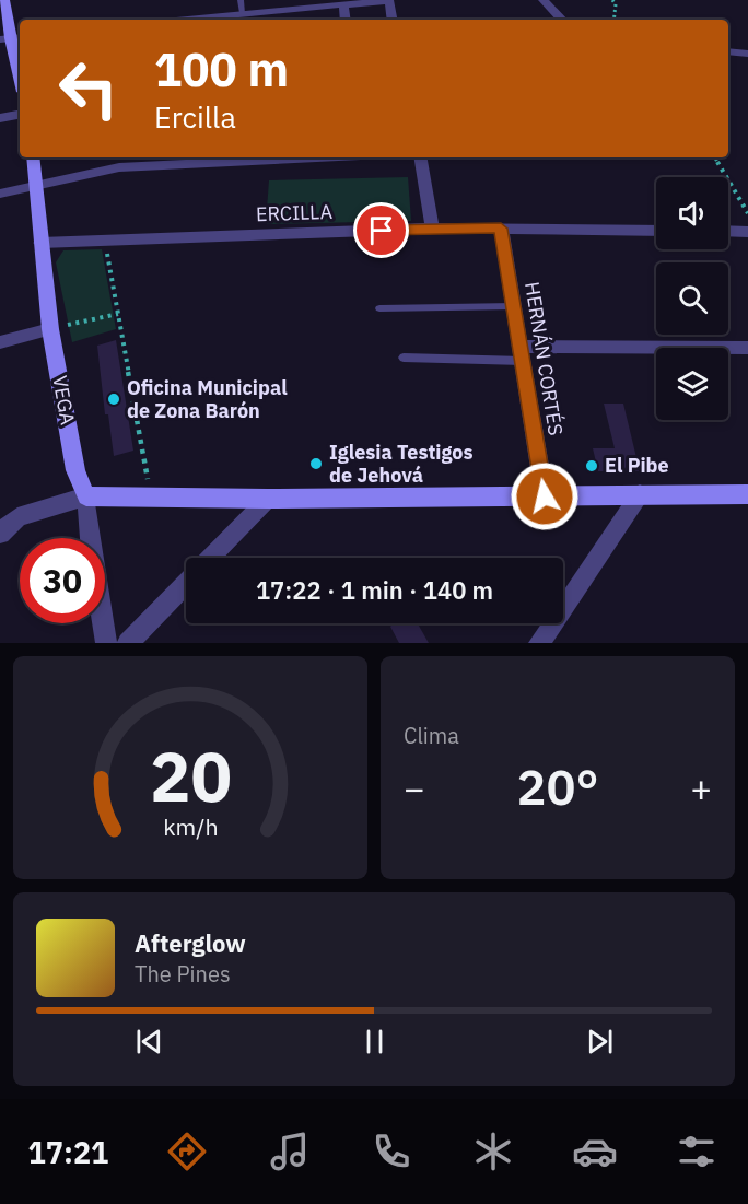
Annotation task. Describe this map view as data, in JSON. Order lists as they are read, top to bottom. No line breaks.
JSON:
{"streets":{"street":["ERCILLA","HERNÁN CORTÉS","VEGA"]},"crossings":[["ERCILLA","HERNÁN CORTÉS"],["ERCILLA","VEGA"]],"places":["Oficina Municipal de Zona Barón","Iglesia Testigos de Jehová","El Pibe"],"page":{"turn":["100 m","Ercilla"],"limit":"30","trip":"17:22 · 1 min · 140 m","tile":"Clima","heat":["−","20°","+"],"song":["Afterglow","The Pines"],"tabs":"17:21","gauge":["20","km/h"]}}
